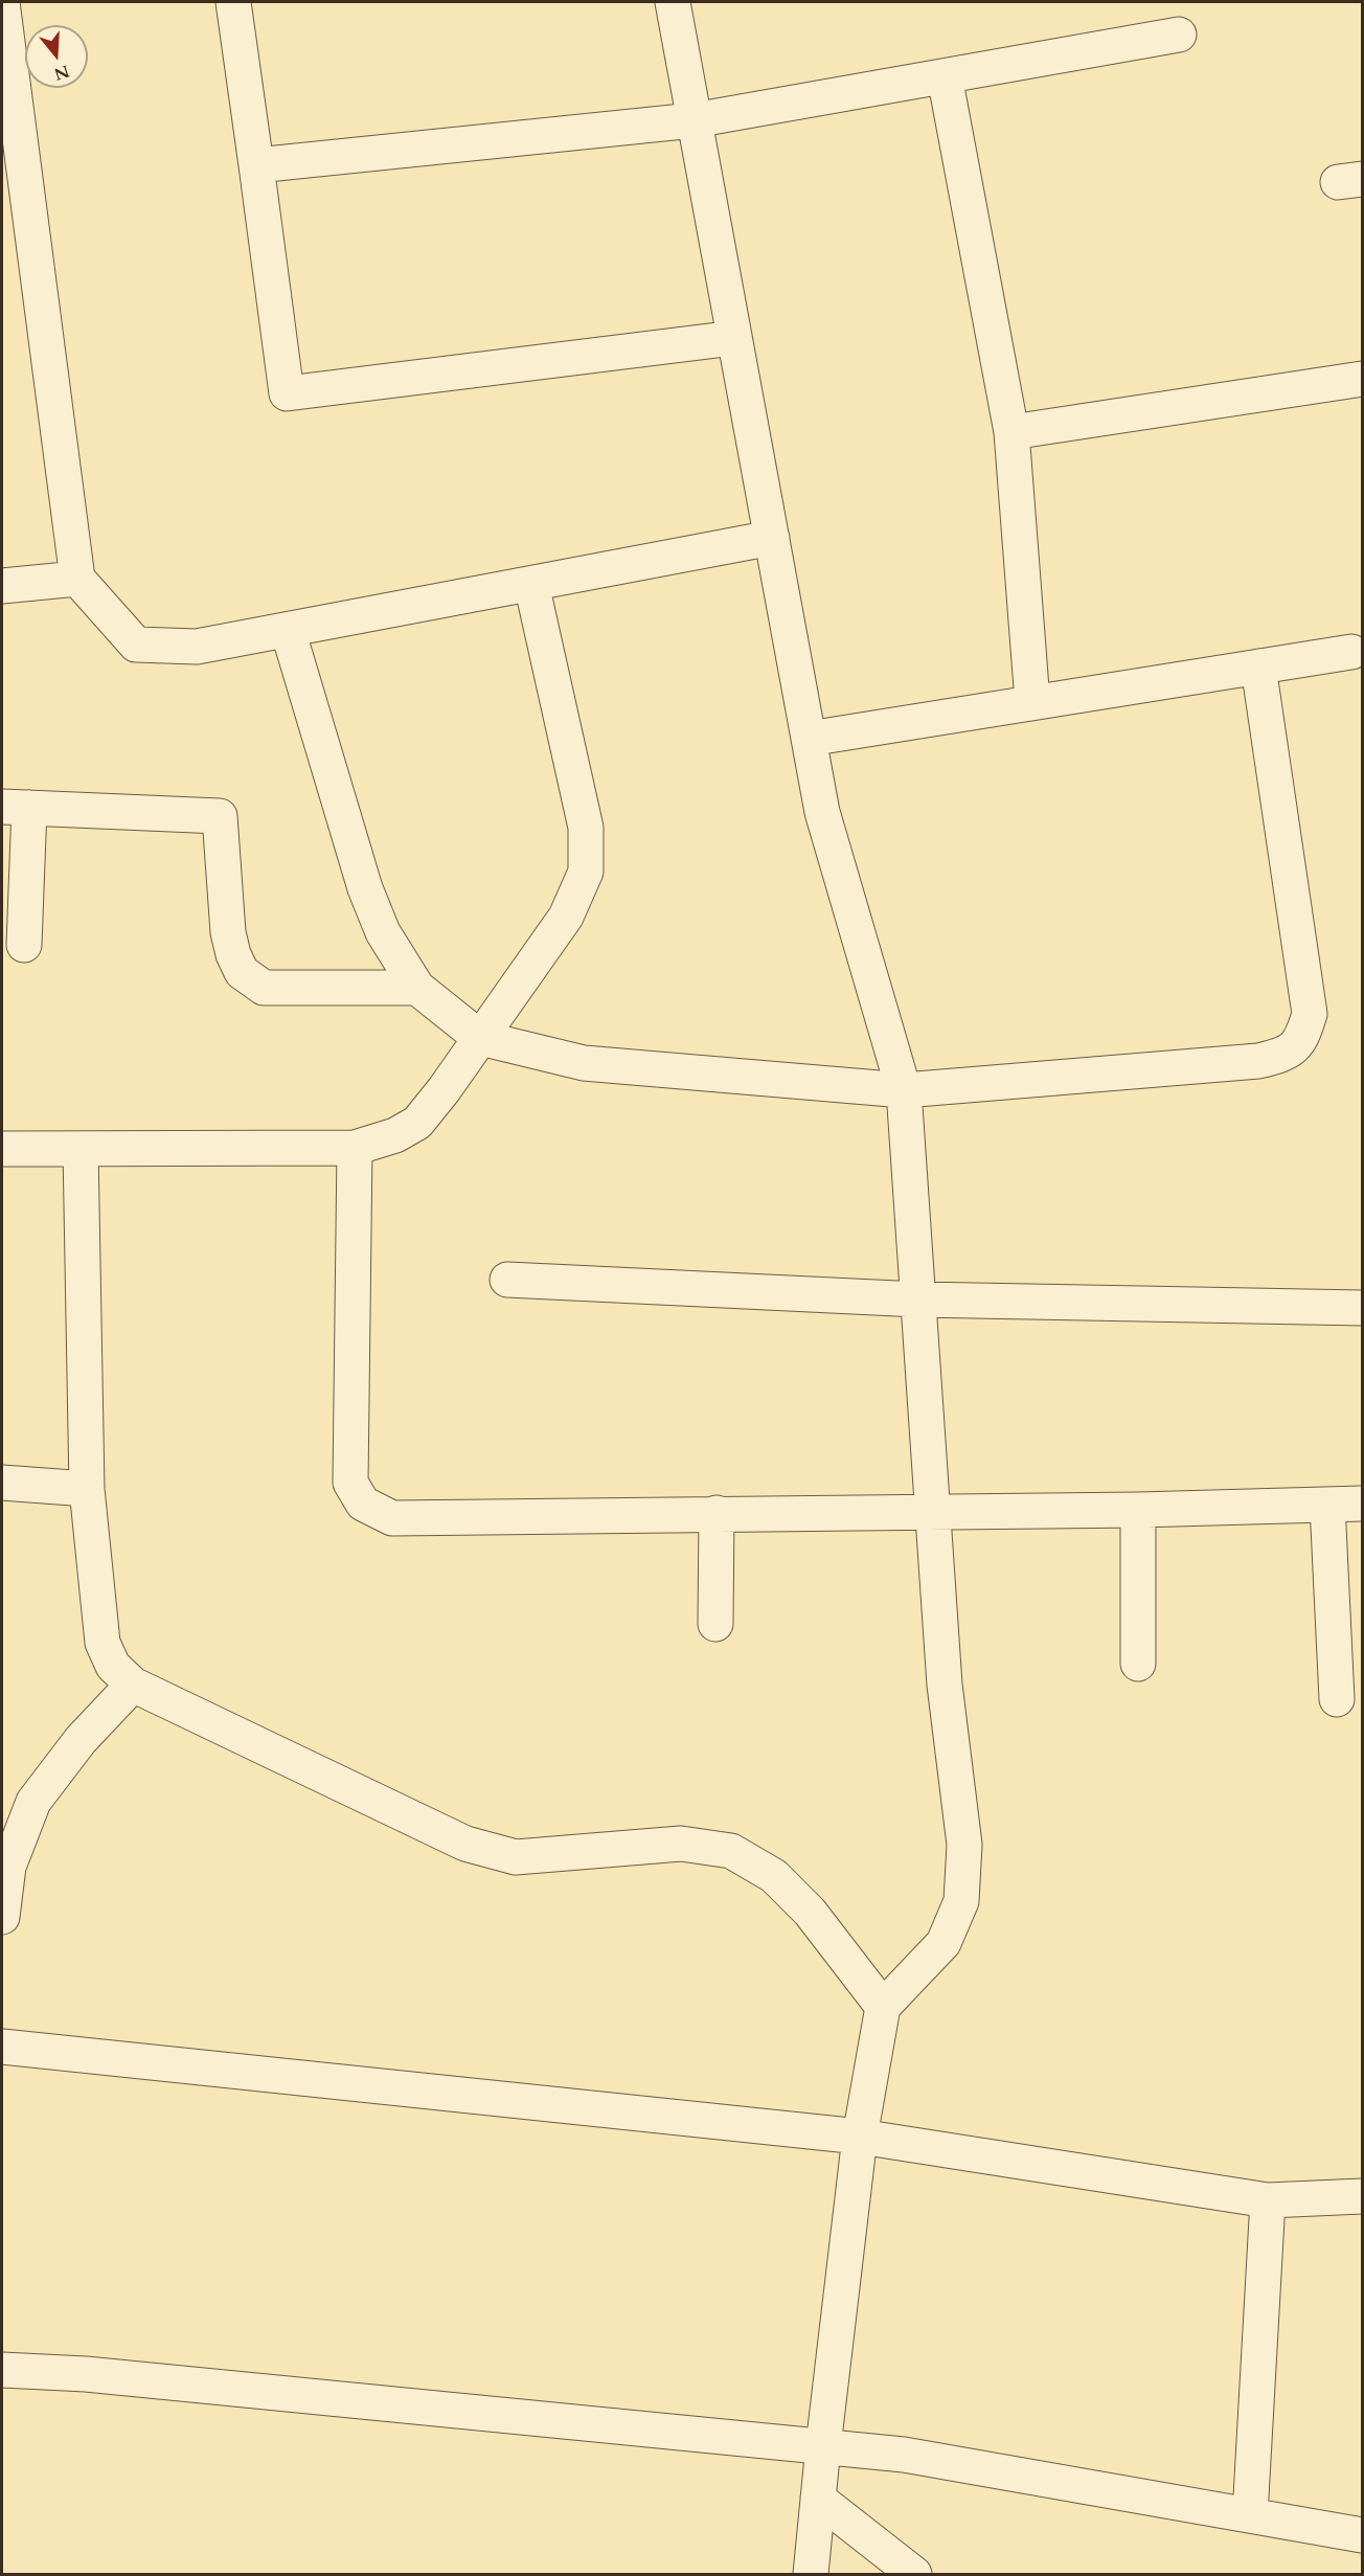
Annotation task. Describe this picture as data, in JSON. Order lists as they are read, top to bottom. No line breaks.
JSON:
{"north":"bottom"}
